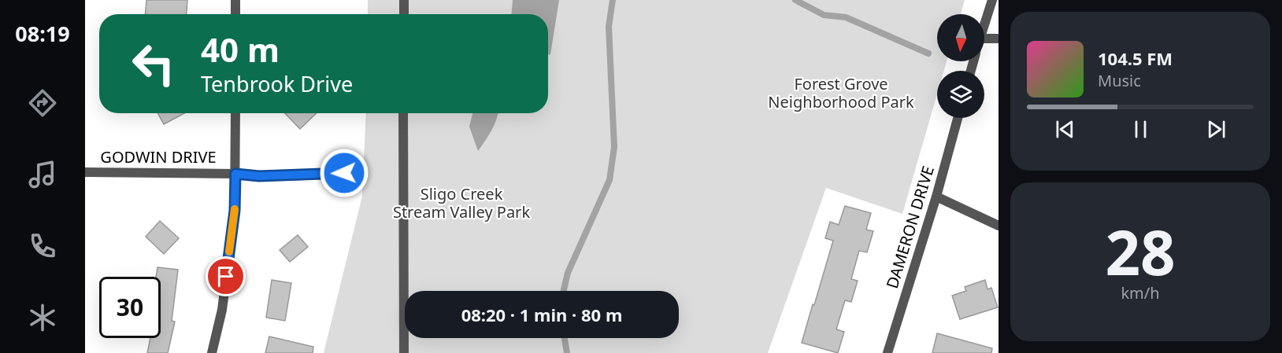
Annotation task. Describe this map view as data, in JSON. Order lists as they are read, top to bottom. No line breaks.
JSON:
{"streets":{"street":["GODWIN DRIVE","DAMERON DRIVE"]},"parks":["Forest Grove Neighborhood Park","Sligo Creek Stream Valley Park"],"north":"bottom","page":{"tabs":"08:19","turn":["40 m","Tenbrook Drive"],"song":["104.5 FM","Music"],"tile":["28","km/h"],"limit":"30","trip":"08:20 · 1 min · 80 m"}}
